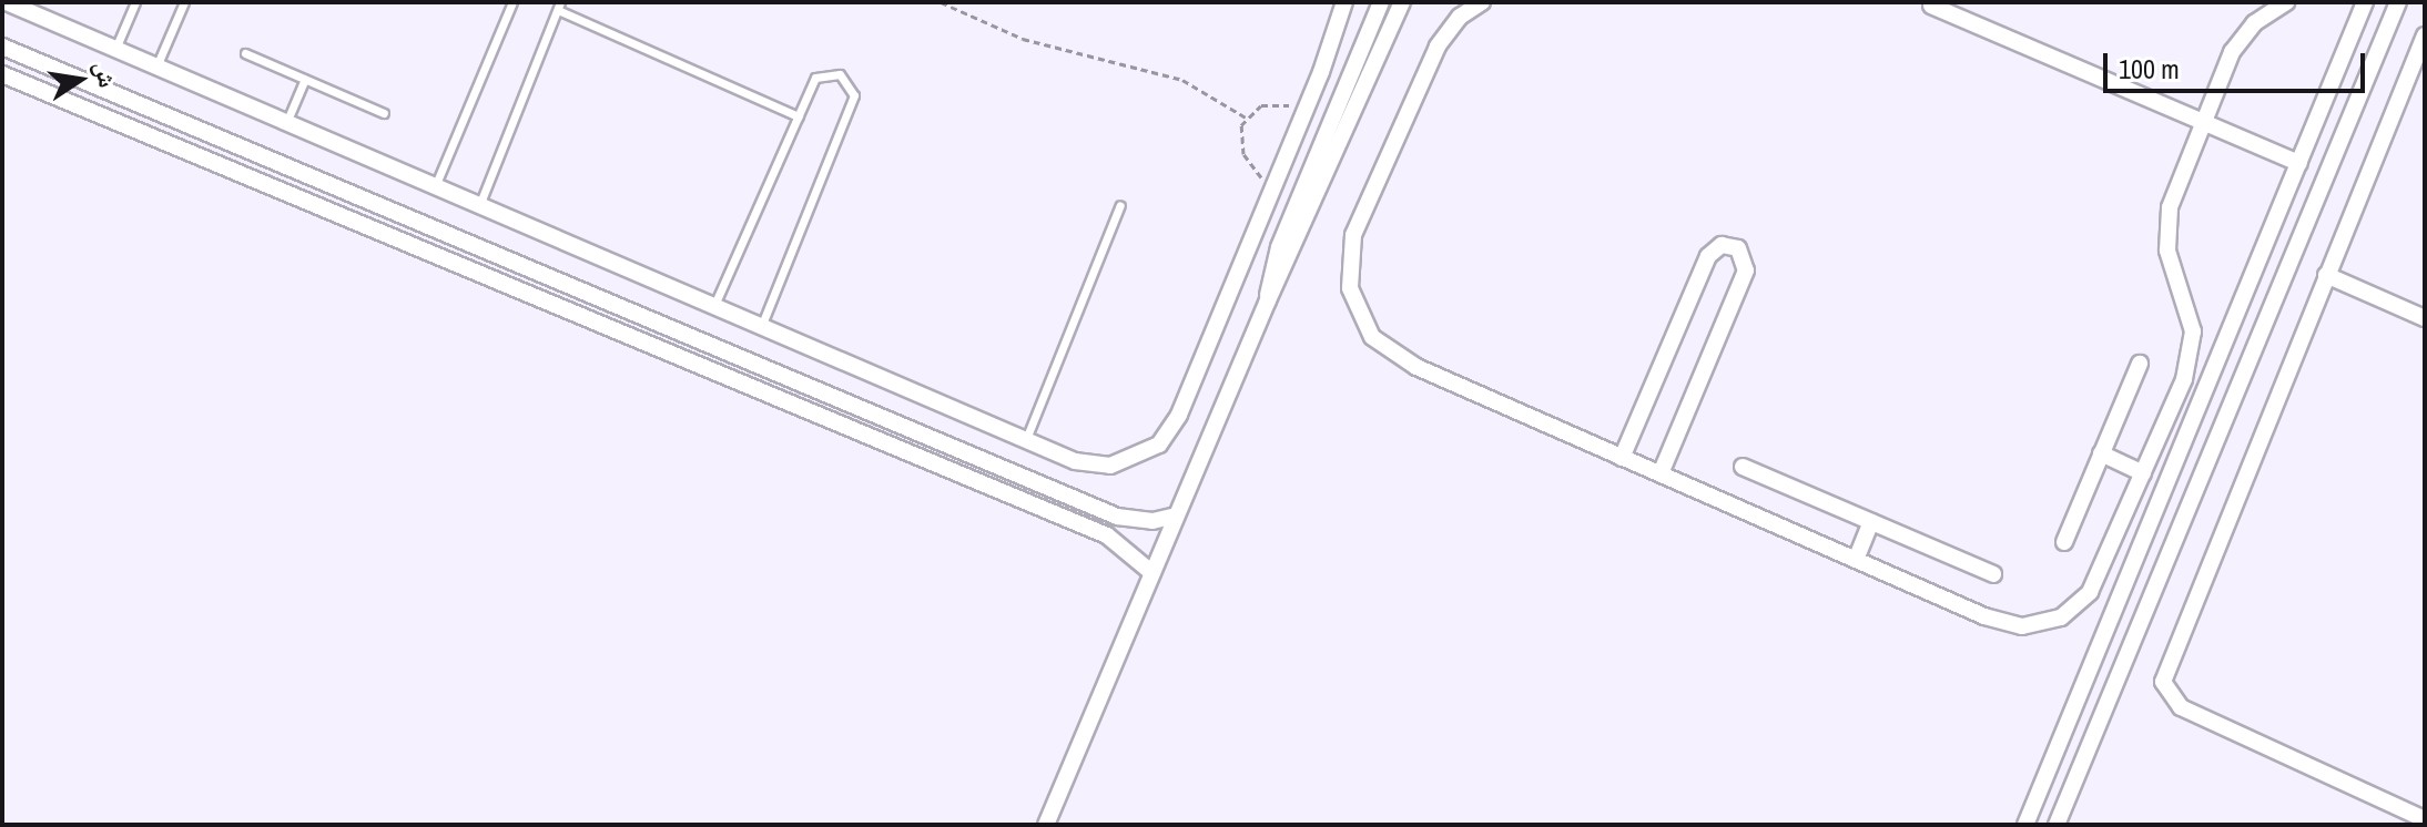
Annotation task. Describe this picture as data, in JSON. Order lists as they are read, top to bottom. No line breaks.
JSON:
{"scale_bar":"100 m","north":"right"}
